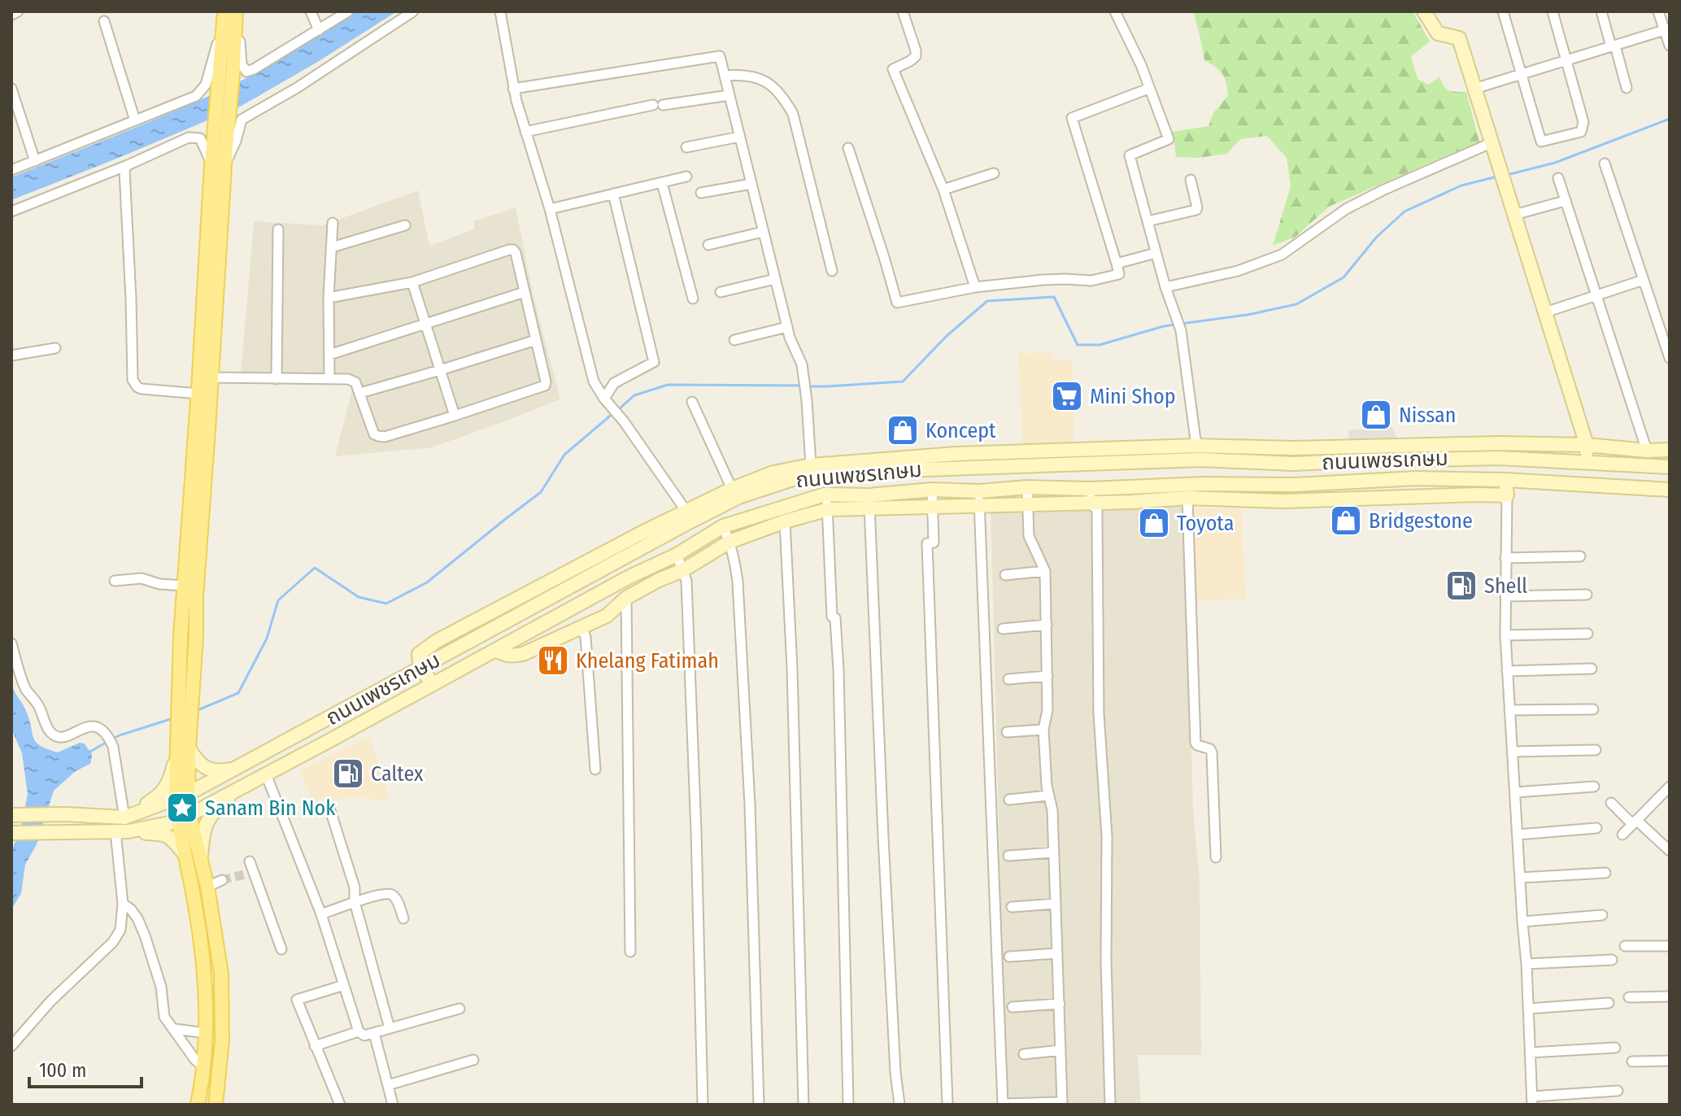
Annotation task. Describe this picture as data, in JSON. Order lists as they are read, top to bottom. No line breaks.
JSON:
{"streets":{"main road":["ถนนเพชรเกษม"]},"places":{"supermarket":["Mini Shop"],"shop":["Nissan","Koncept","Bridgestone","Toyota"],"fuel station":["Shell","Caltex"],"restaurant":["Khelang Fatimah"],"place":["Sanam Bin Nok"]},"scale_bar":"100 m"}
